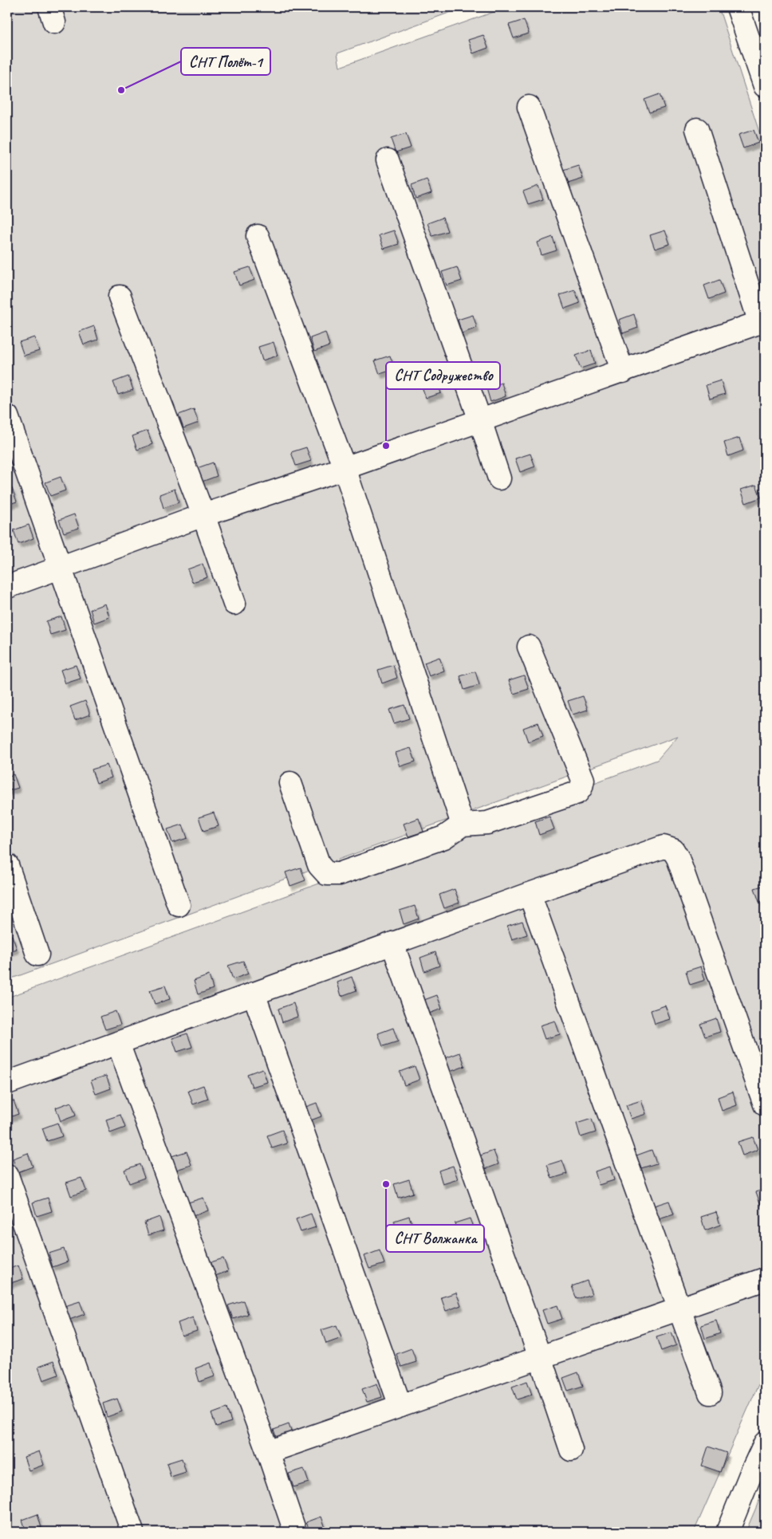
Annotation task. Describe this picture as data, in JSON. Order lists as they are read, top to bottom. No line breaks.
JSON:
{"places":["СНТ Полёт-1","СНТ Содружество","СНТ Волжанка"]}
